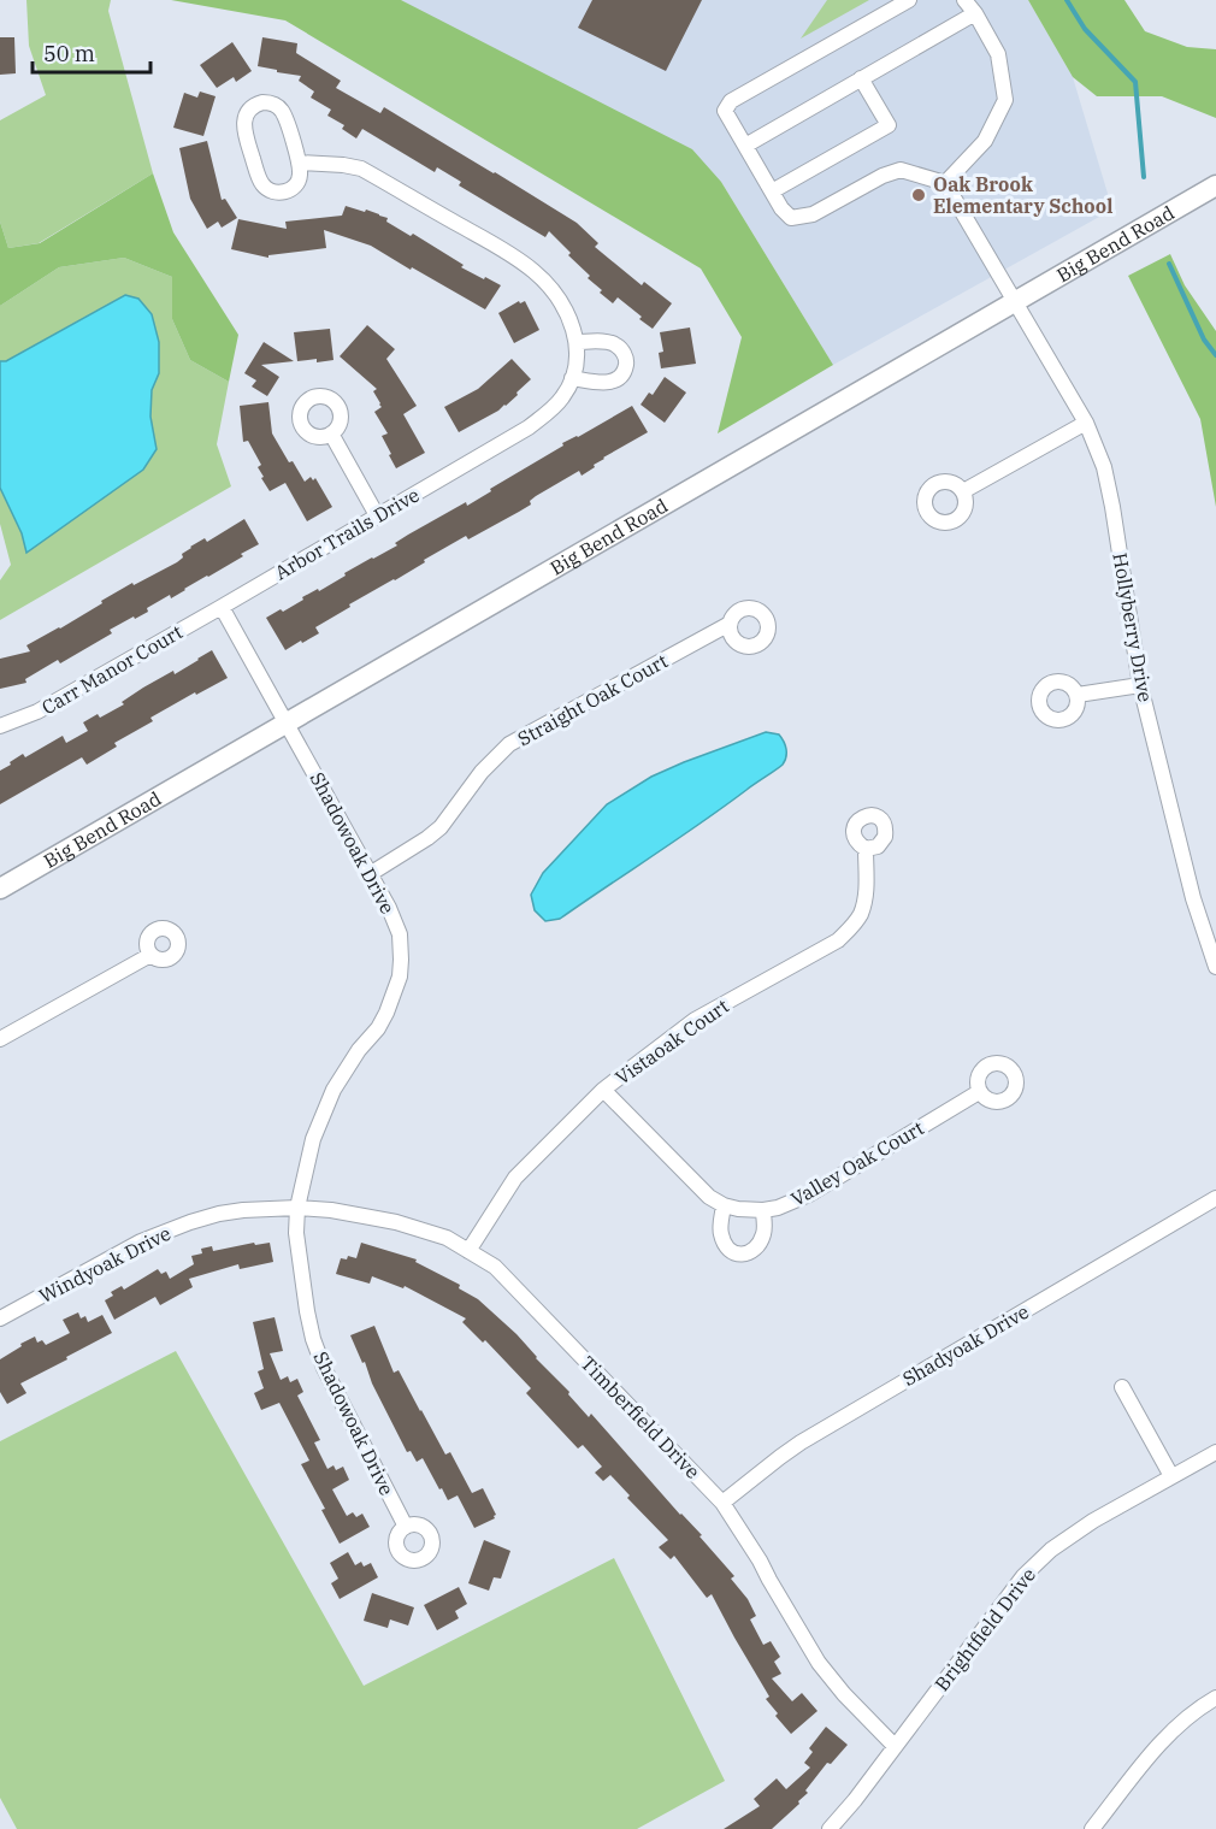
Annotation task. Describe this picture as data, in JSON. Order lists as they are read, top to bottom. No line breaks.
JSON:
{"streets":{"main road":["Big Bend Road"],"street":["Arbor Trails Drive","Hollyberry Drive","Carr Manor Court","Straight Oak Court","Shadowoak Drive","Vistaoak Court","Valley Oak Court","Windyoak Drive","Shadyoak Drive","Timberfield Drive","Brightfield Drive"]},"crossings":[["Big Bend Road","Hollyberry Drive"],["Big Bend Road","Shadowoak Drive"],["Arbor Trails Drive","Carr Manor Court"],["Straight Oak Court","Shadowoak Drive"],["Shadowoak Drive","Windyoak Drive"],["Shadowoak Drive","Timberfield Drive"],["Vistaoak Court","Timberfield Drive"],["Windyoak Drive","Timberfield Drive"],["Shadyoak Drive","Timberfield Drive"],["Timberfield Drive","Brightfield Drive"]],"places":["Oak Brook Elementary School"],"scale_bar":"50 m"}
